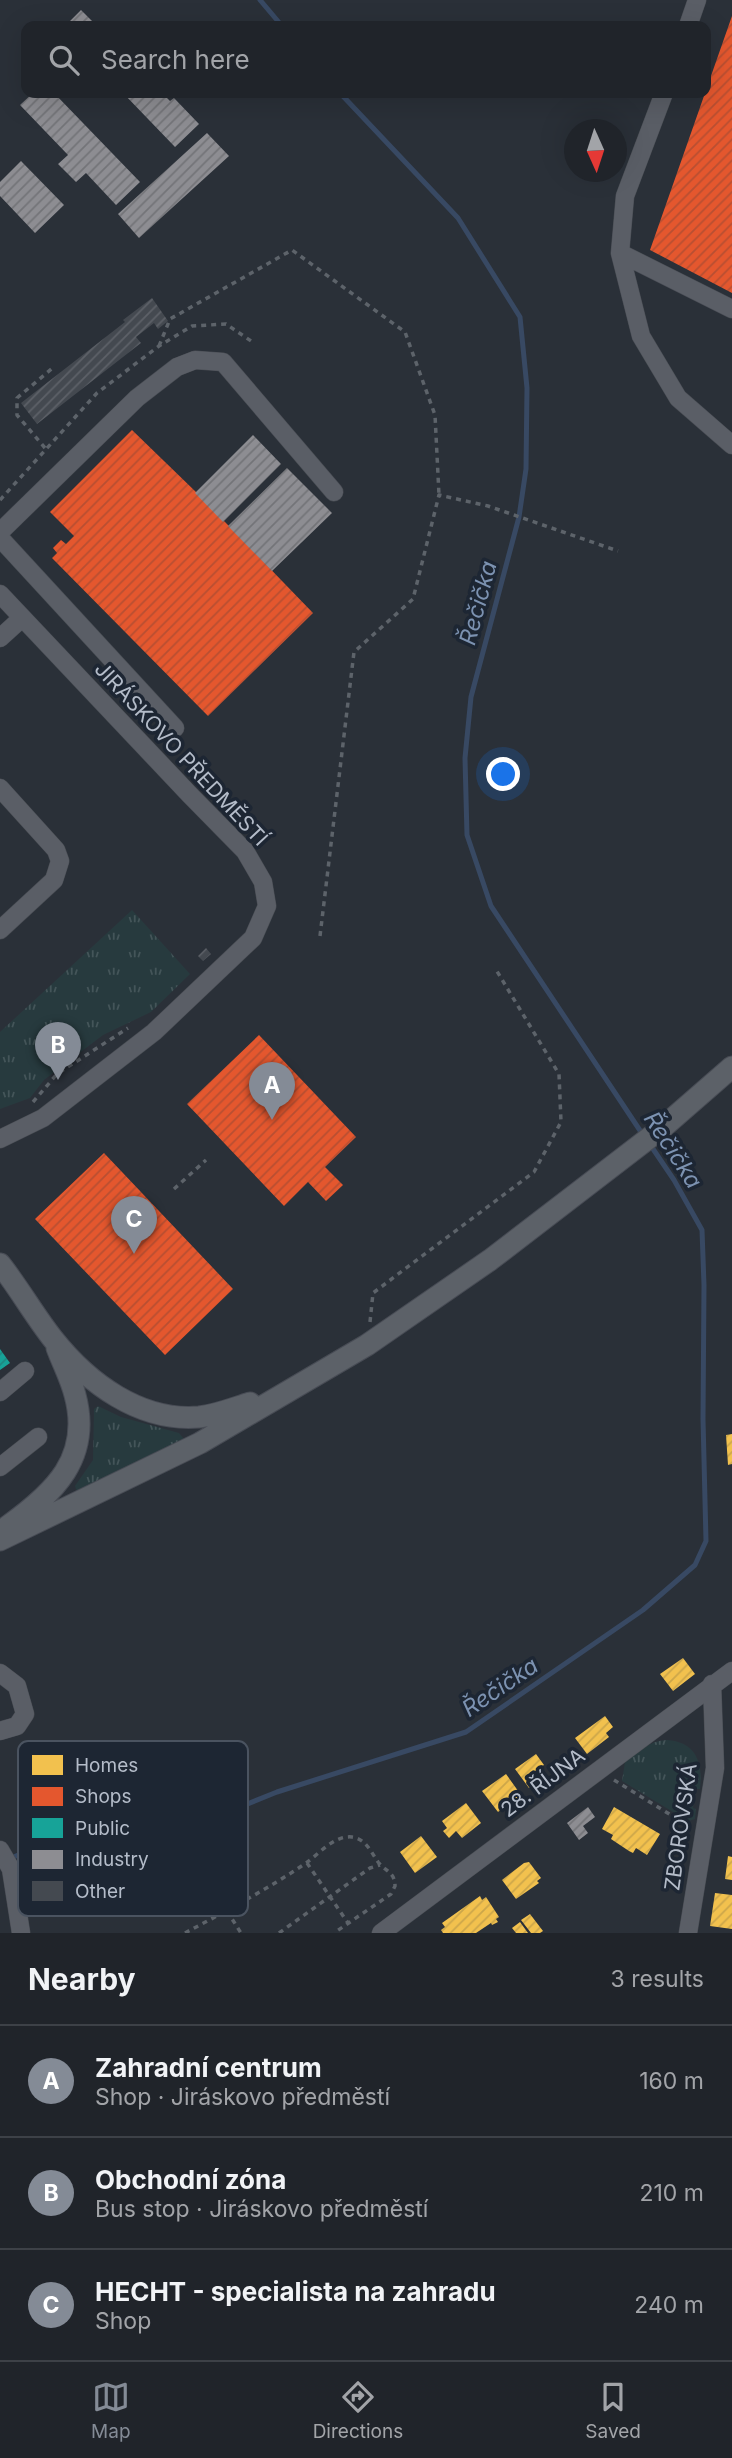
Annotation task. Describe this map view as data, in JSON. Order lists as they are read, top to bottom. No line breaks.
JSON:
{"streets":{"street":["JIRÁSKOVO PŘEDMĚSTÍ","28. ŘÍJNA","ZBOROVSKÁ"]},"crossings":[["28. ŘÍJNA","ZBOROVSKÁ"]],"water":["Řečička"],"legend":["Homes","Shops","Public","Industry","Other"],"north":"bottom","page":{"search":"Search here","pins":["B","A","C"],"heading":["Nearby","3 results"],"list":[{"mark":"A","name":"Zahradní centrum","note":"Shop · Jiráskovo předměstí","value":"160 m"},{"mark":"B","name":"Obchodní zóna","note":"Bus stop · Jiráskovo předměstí","value":"210 m"},{"mark":"C","name":"HECHT - specialista na zahradu","note":"Shop","value":"240 m"}],"nav":["Map","Directions","Saved"]}}
